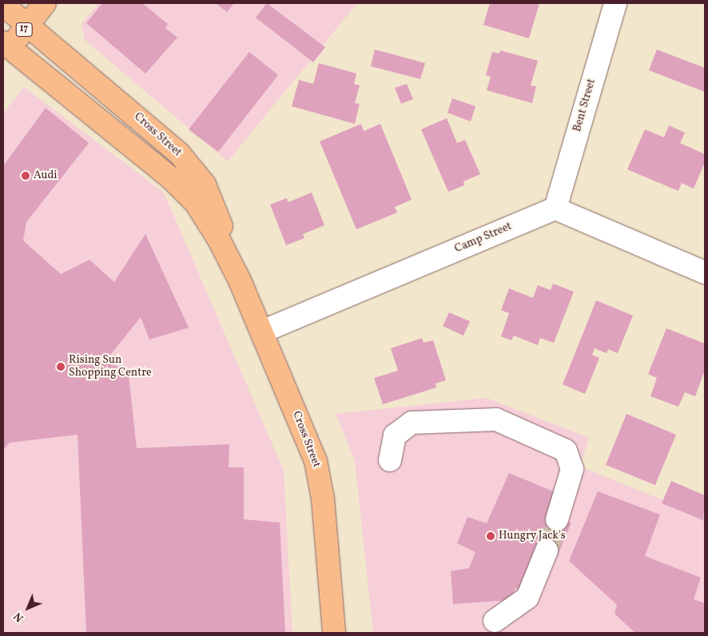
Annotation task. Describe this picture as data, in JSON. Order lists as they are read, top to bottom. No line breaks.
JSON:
{"streets":{"main road":["17","Cross Street"],"street":["Bent Street","Camp Street"]},"crossings":[["17","Cross Street"],["Bent Street","Camp Street"],["Cross Street","Camp Street"]],"places":["Audi","Rising Sun Shopping Centre","Hungry Jack's"],"north":"bottom left"}
